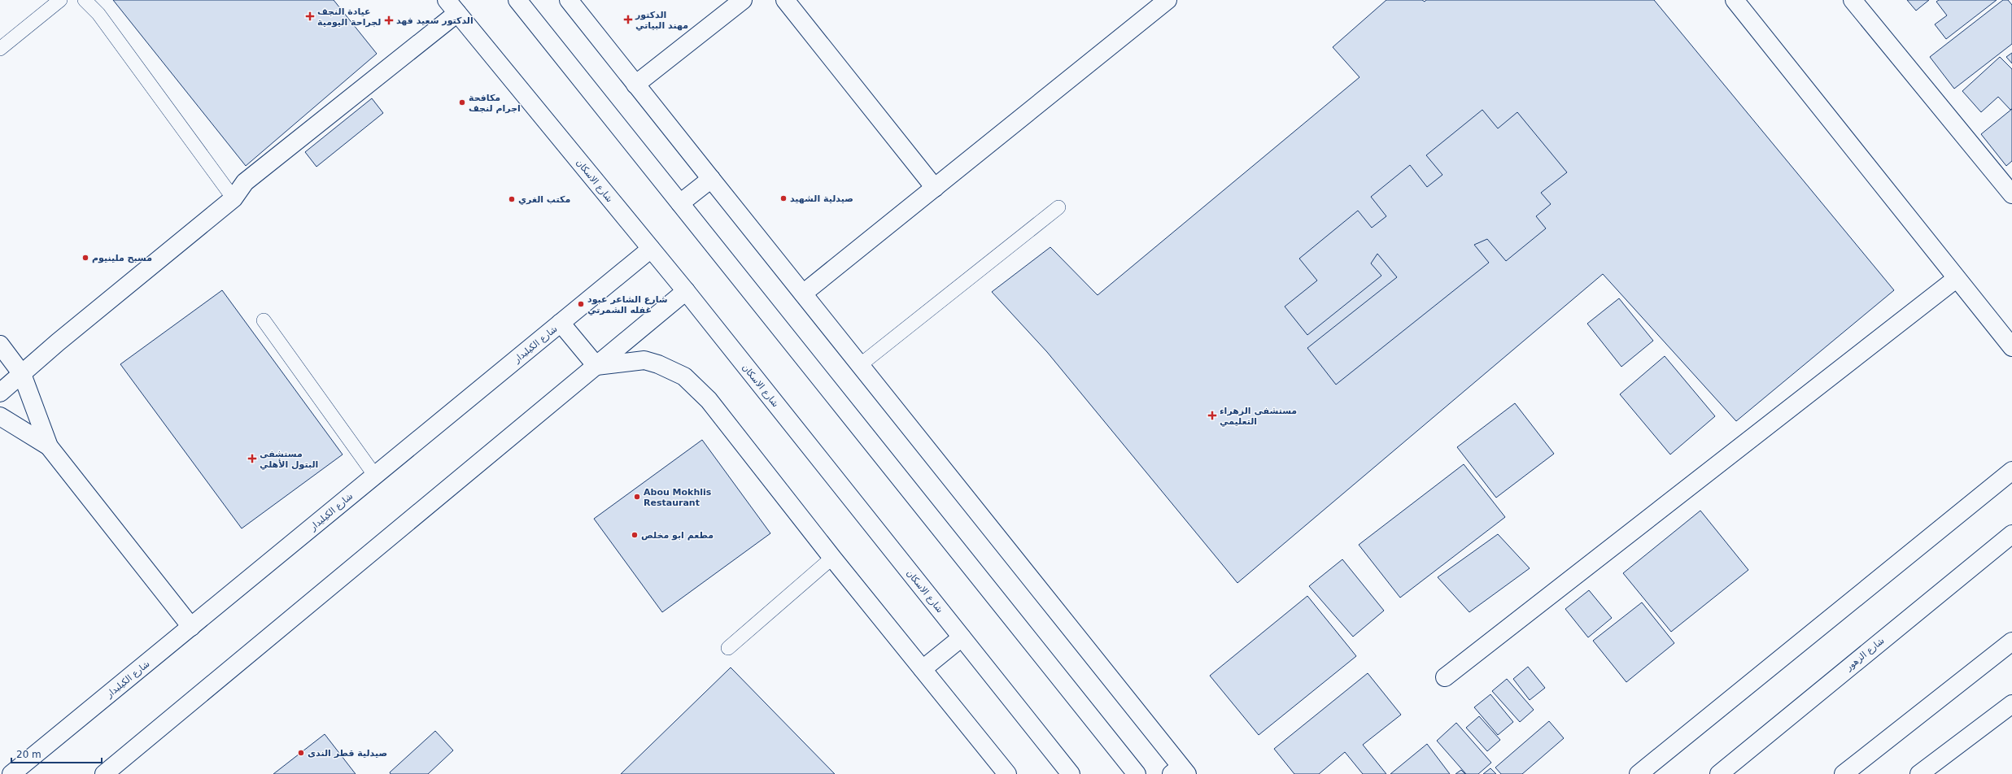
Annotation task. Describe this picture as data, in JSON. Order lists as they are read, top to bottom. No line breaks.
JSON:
{"streets":{"street":["شارع الاسكان","شارع الكيليدار","شارع الزهور"]},"crossings":[["شارع الاسكان","شارع الكيليدار"]],"places":{"health":["عيادة النجف لجراحة اليومية","الدكتور مهند البياتي","الدكتور سعيد فهد","مستشفى الزهراء التعليمي","مستشفى البتول الأهلي"],"other":["مکافحة اجرام لنجف","صيدلية الشهيد","مكتب الغري","مسبح ملينيوم","شارع الشاعر عبود غفله الشمرتي","Abou Mokhlis Restaurant","مطعم ابو مخلص","صيدلية قطر الندى"]},"scale_bar":"20 m"}
